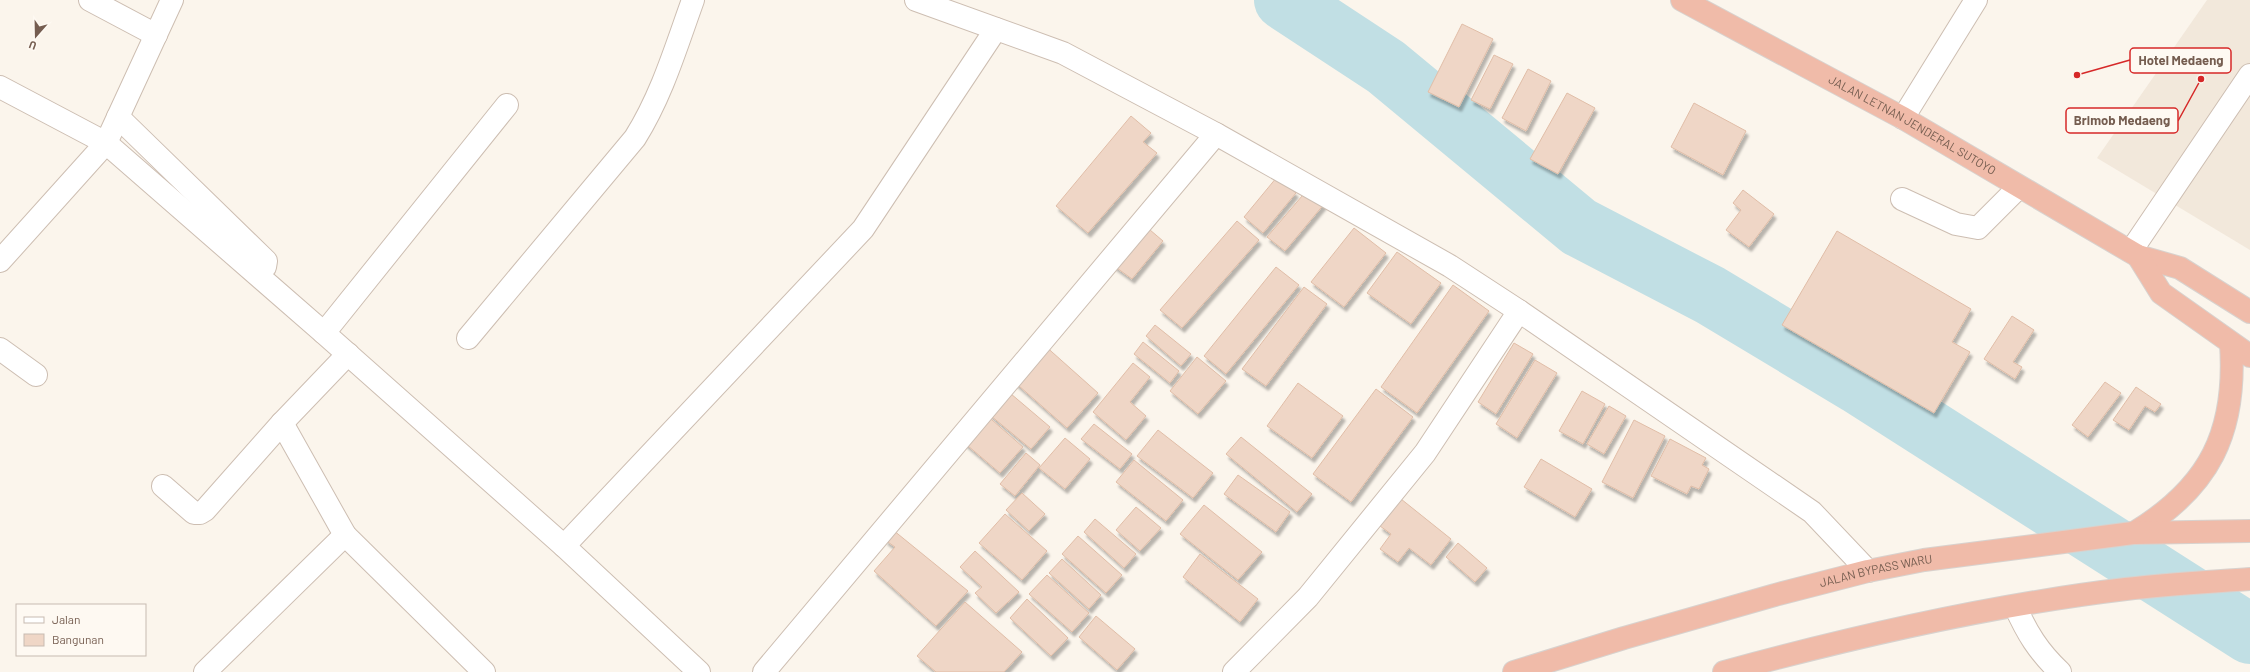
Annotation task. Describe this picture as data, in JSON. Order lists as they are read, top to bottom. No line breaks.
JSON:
{"streets":{"highway":["JALAN LETNAN JENDERAL SUTOYO","JALAN BYPASS WARU"]},"places":["Hotel Medaeng","Brimob Medaeng"],"legend":["Jalan","Bangunan"],"north":"bottom"}
